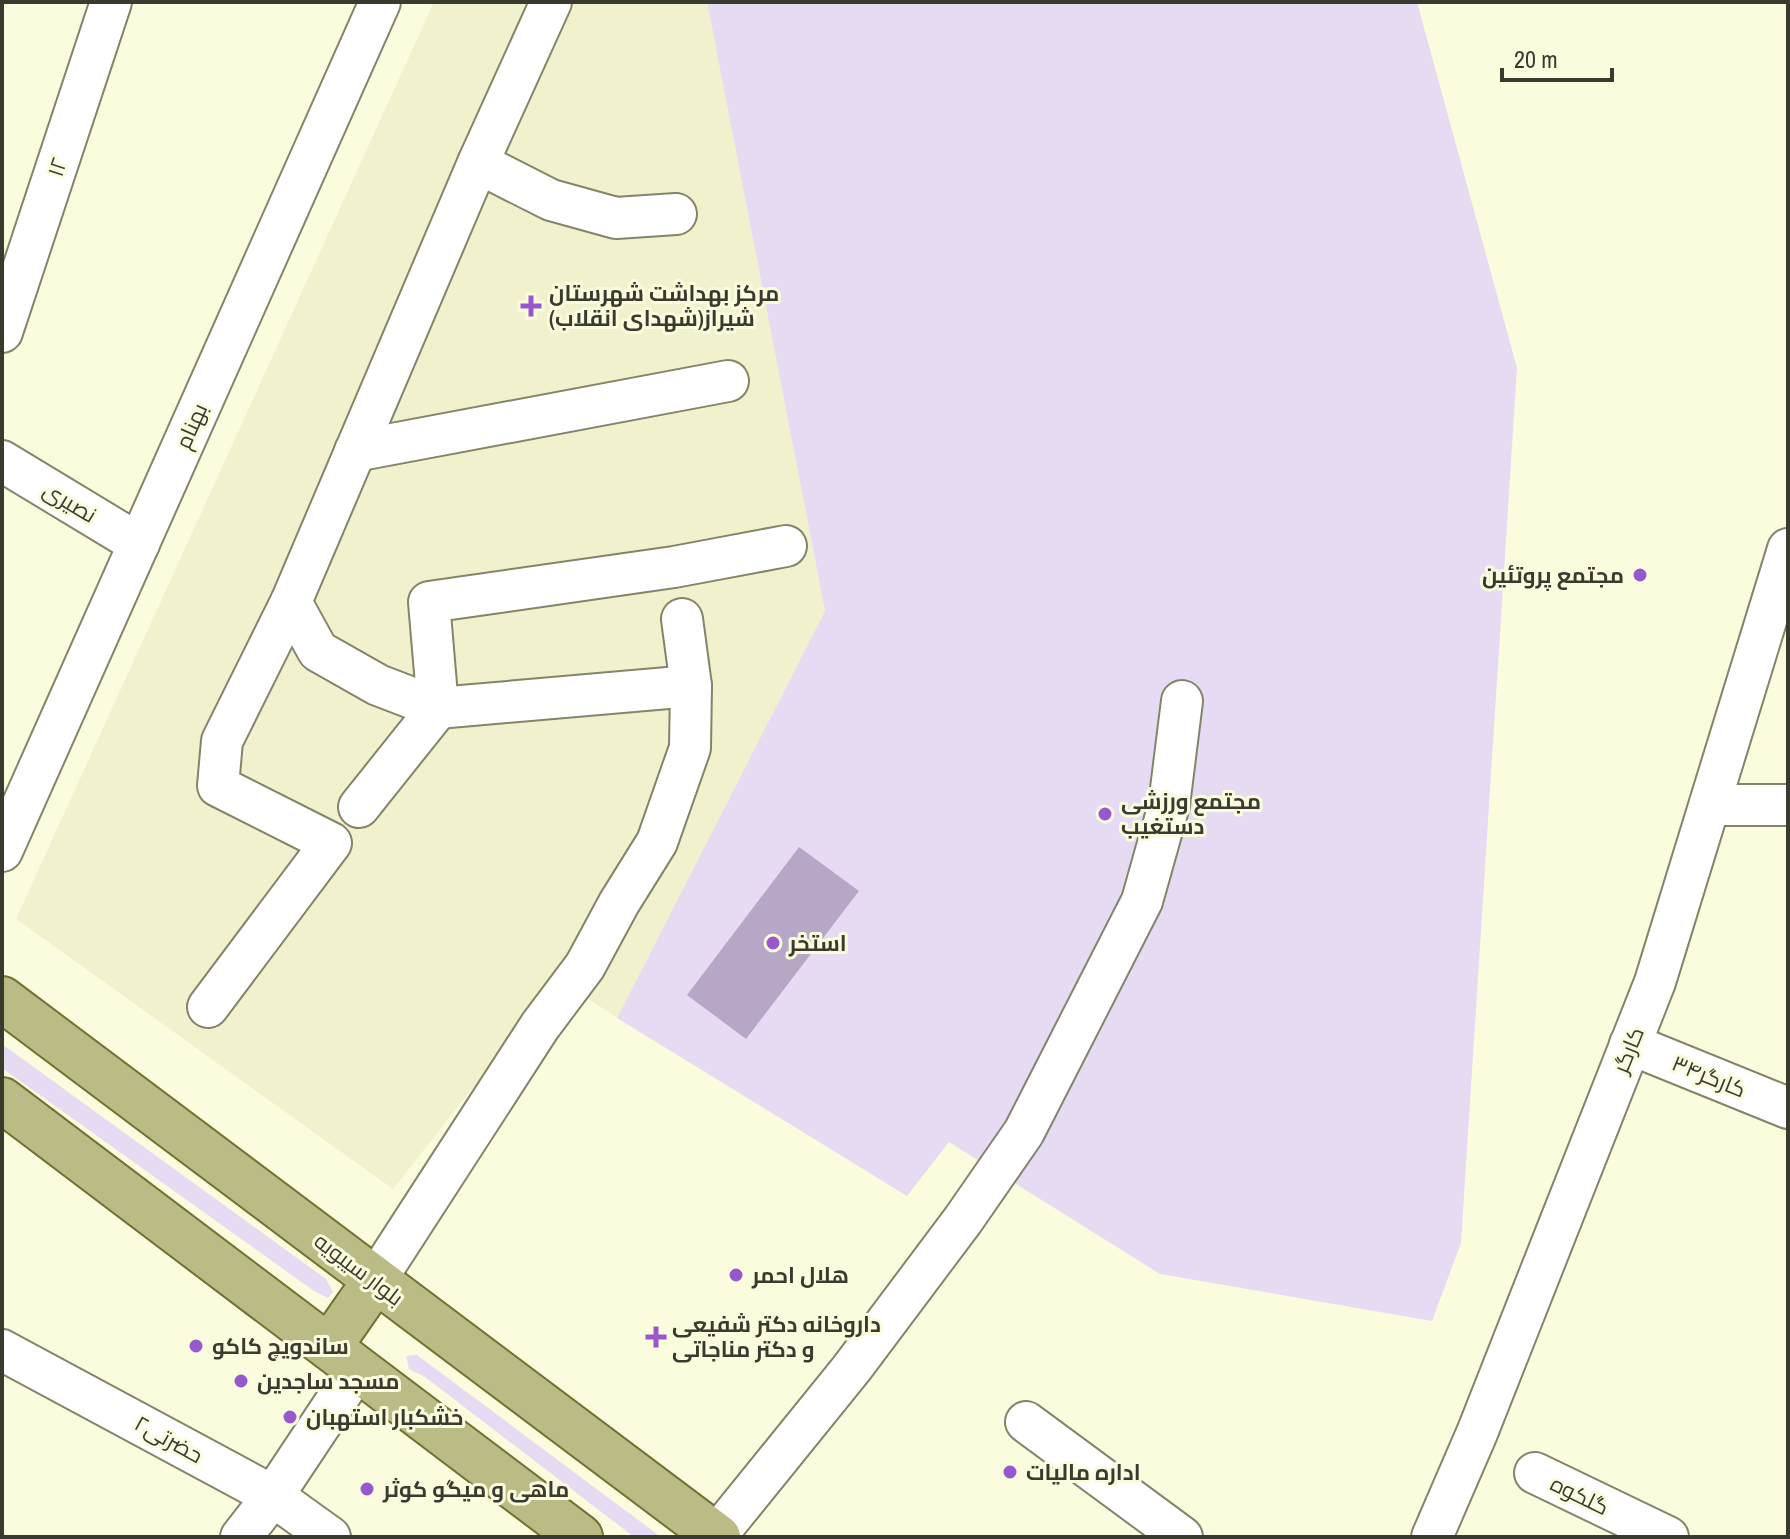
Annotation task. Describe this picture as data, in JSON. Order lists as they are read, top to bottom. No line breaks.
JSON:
{"streets":{"main road":["بلوار سیبویه"],"street":["۱۲","بهنام","نصیری","کارگر","کارگر۳۴","حضرتی۲","گلکوه"]},"crossings":[["بهنام","نصیری"],["کارگر","کارگر۳۴"]],"places":{"health":["مرکز بهداشت شهرستان شیراز(شهدای انقلاب)","داروخانه دکتر شفیعی و دکتر مناجاتی"],"other":["مجتمع پروتئین","مجتمع ورزشی دستغیب","استخر","هلال احمر","ساندویچ کاکو","مسجد ساجدین","خشکبار استهبان","اداره مالیات","ماهی و میگو کوثر"]},"scale_bar":"20 m"}
